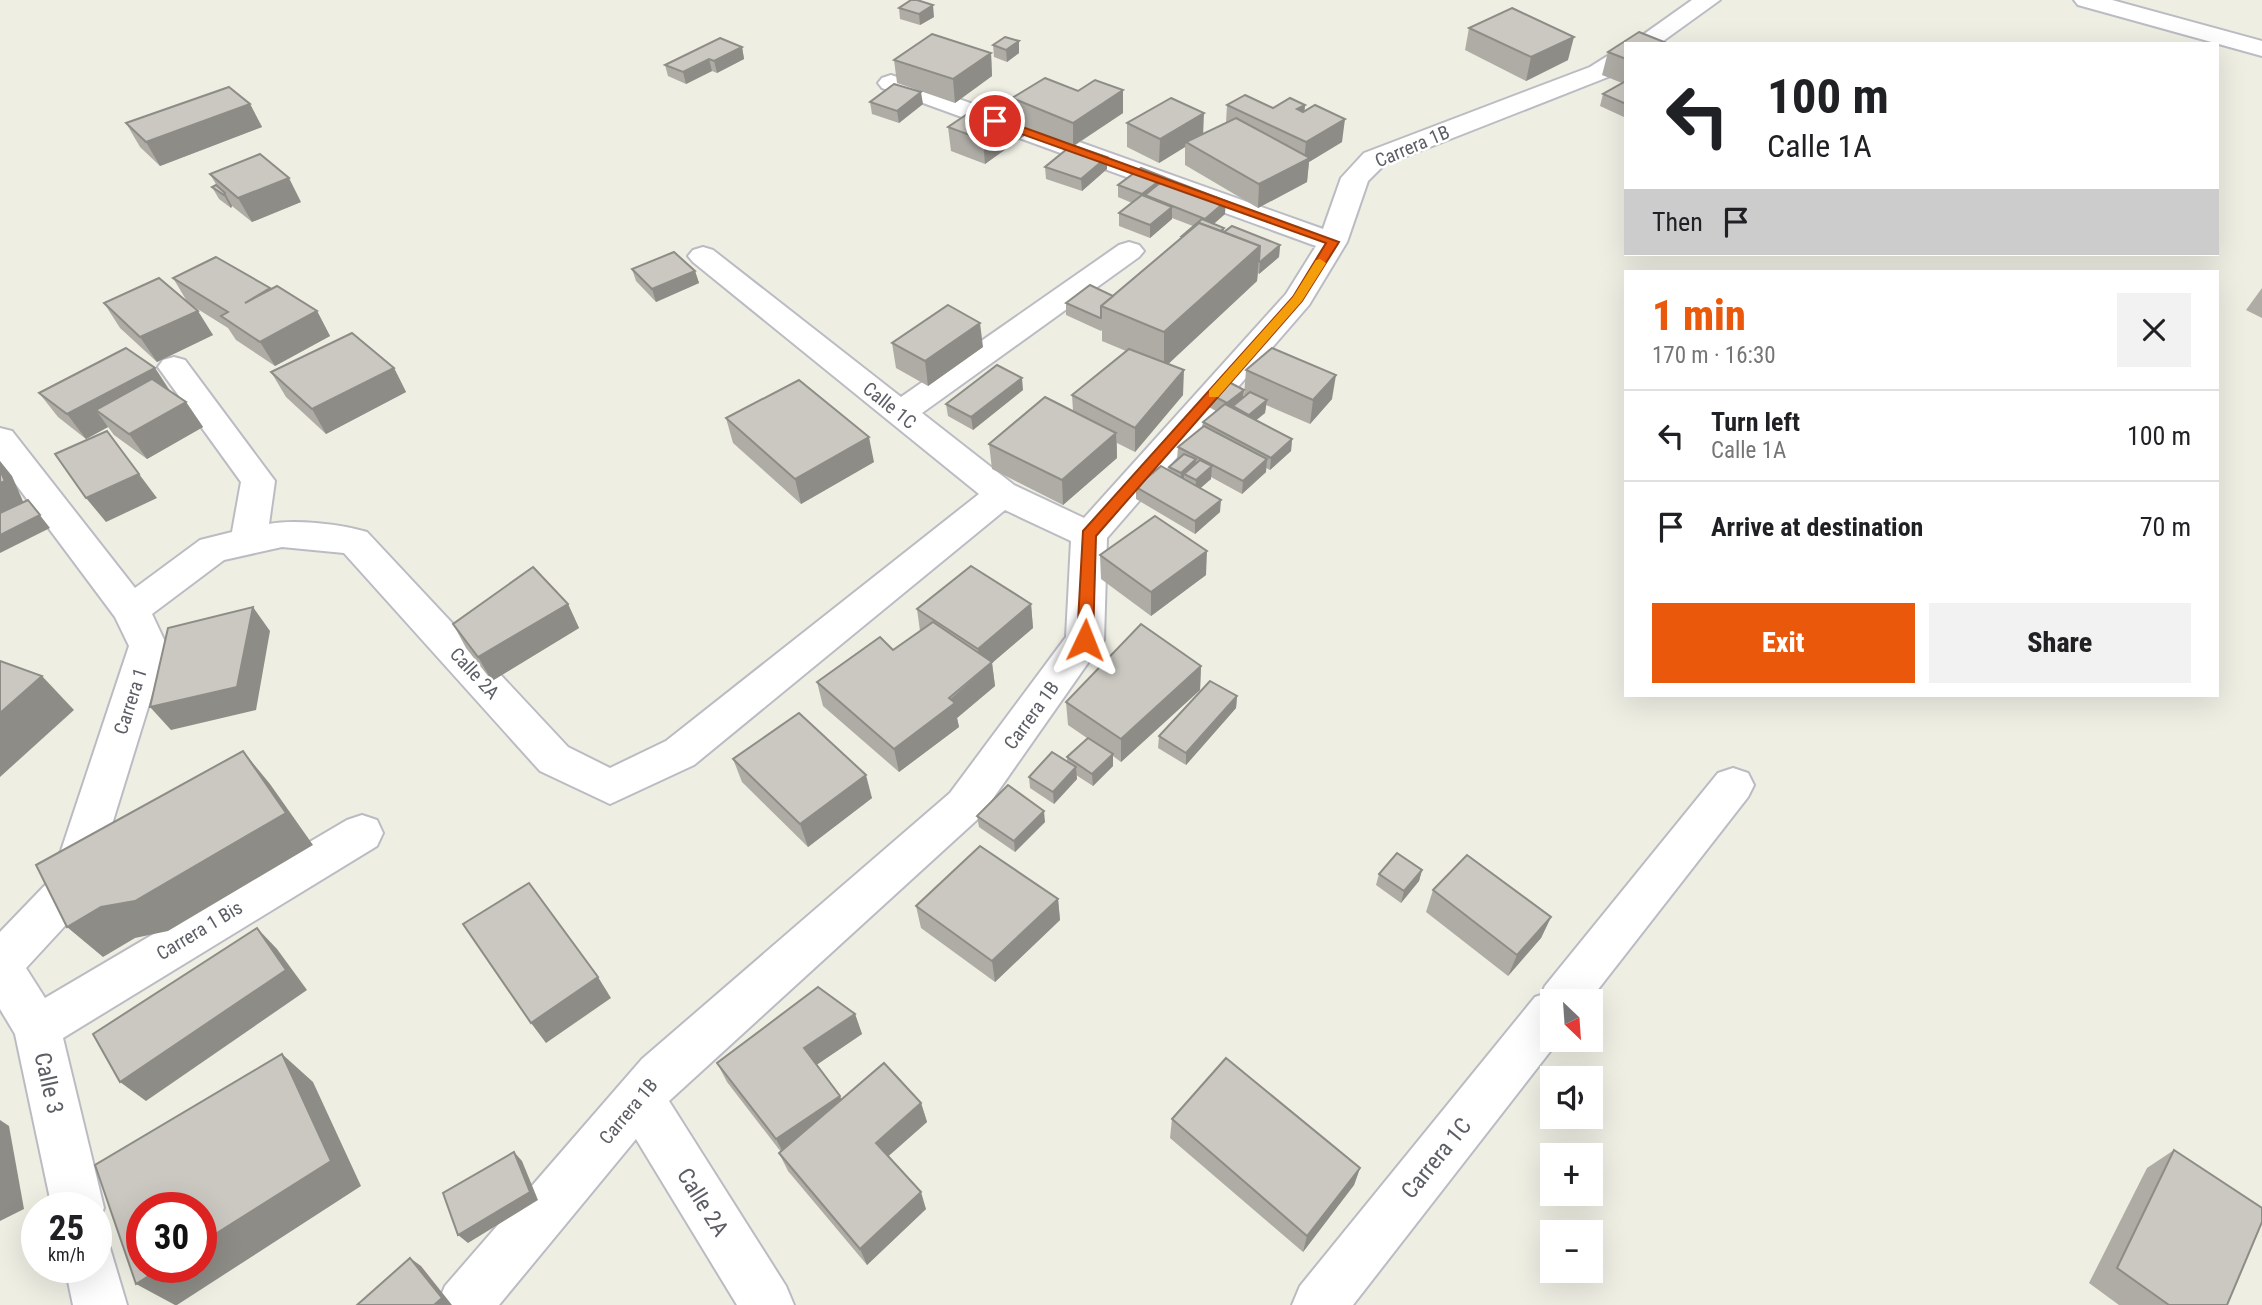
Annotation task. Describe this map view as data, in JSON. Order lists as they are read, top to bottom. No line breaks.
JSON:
{"streets":{"street":["Carrera 1B","Calle 1C","Calle 2A","Carrera 1","Carrera 1 Bis","Calle 3","Carrera 1C"]},"crossings":[["Carrera 1B","Calle 1C"],["Carrera 1B","Calle 2A"],["Calle 1C","Calle 2A"],["Carrera 1","Calle 3"],["Carrera 1 Bis","Calle 3"]],"north":"bottom right","page":{"turn":["100 m","Calle 1A"],"then":"Then","heading":["1 min","170 m · 16:30"],"list":[{"name":"Turn left","note":"Calle 1A","value":"100 m"},{"name":"Arrive at destination","value":"70 m"}],"buttons":["Exit","Share"],"map_buttons":["+","−"],"speed":"25 km/h","limit":"30"}}
